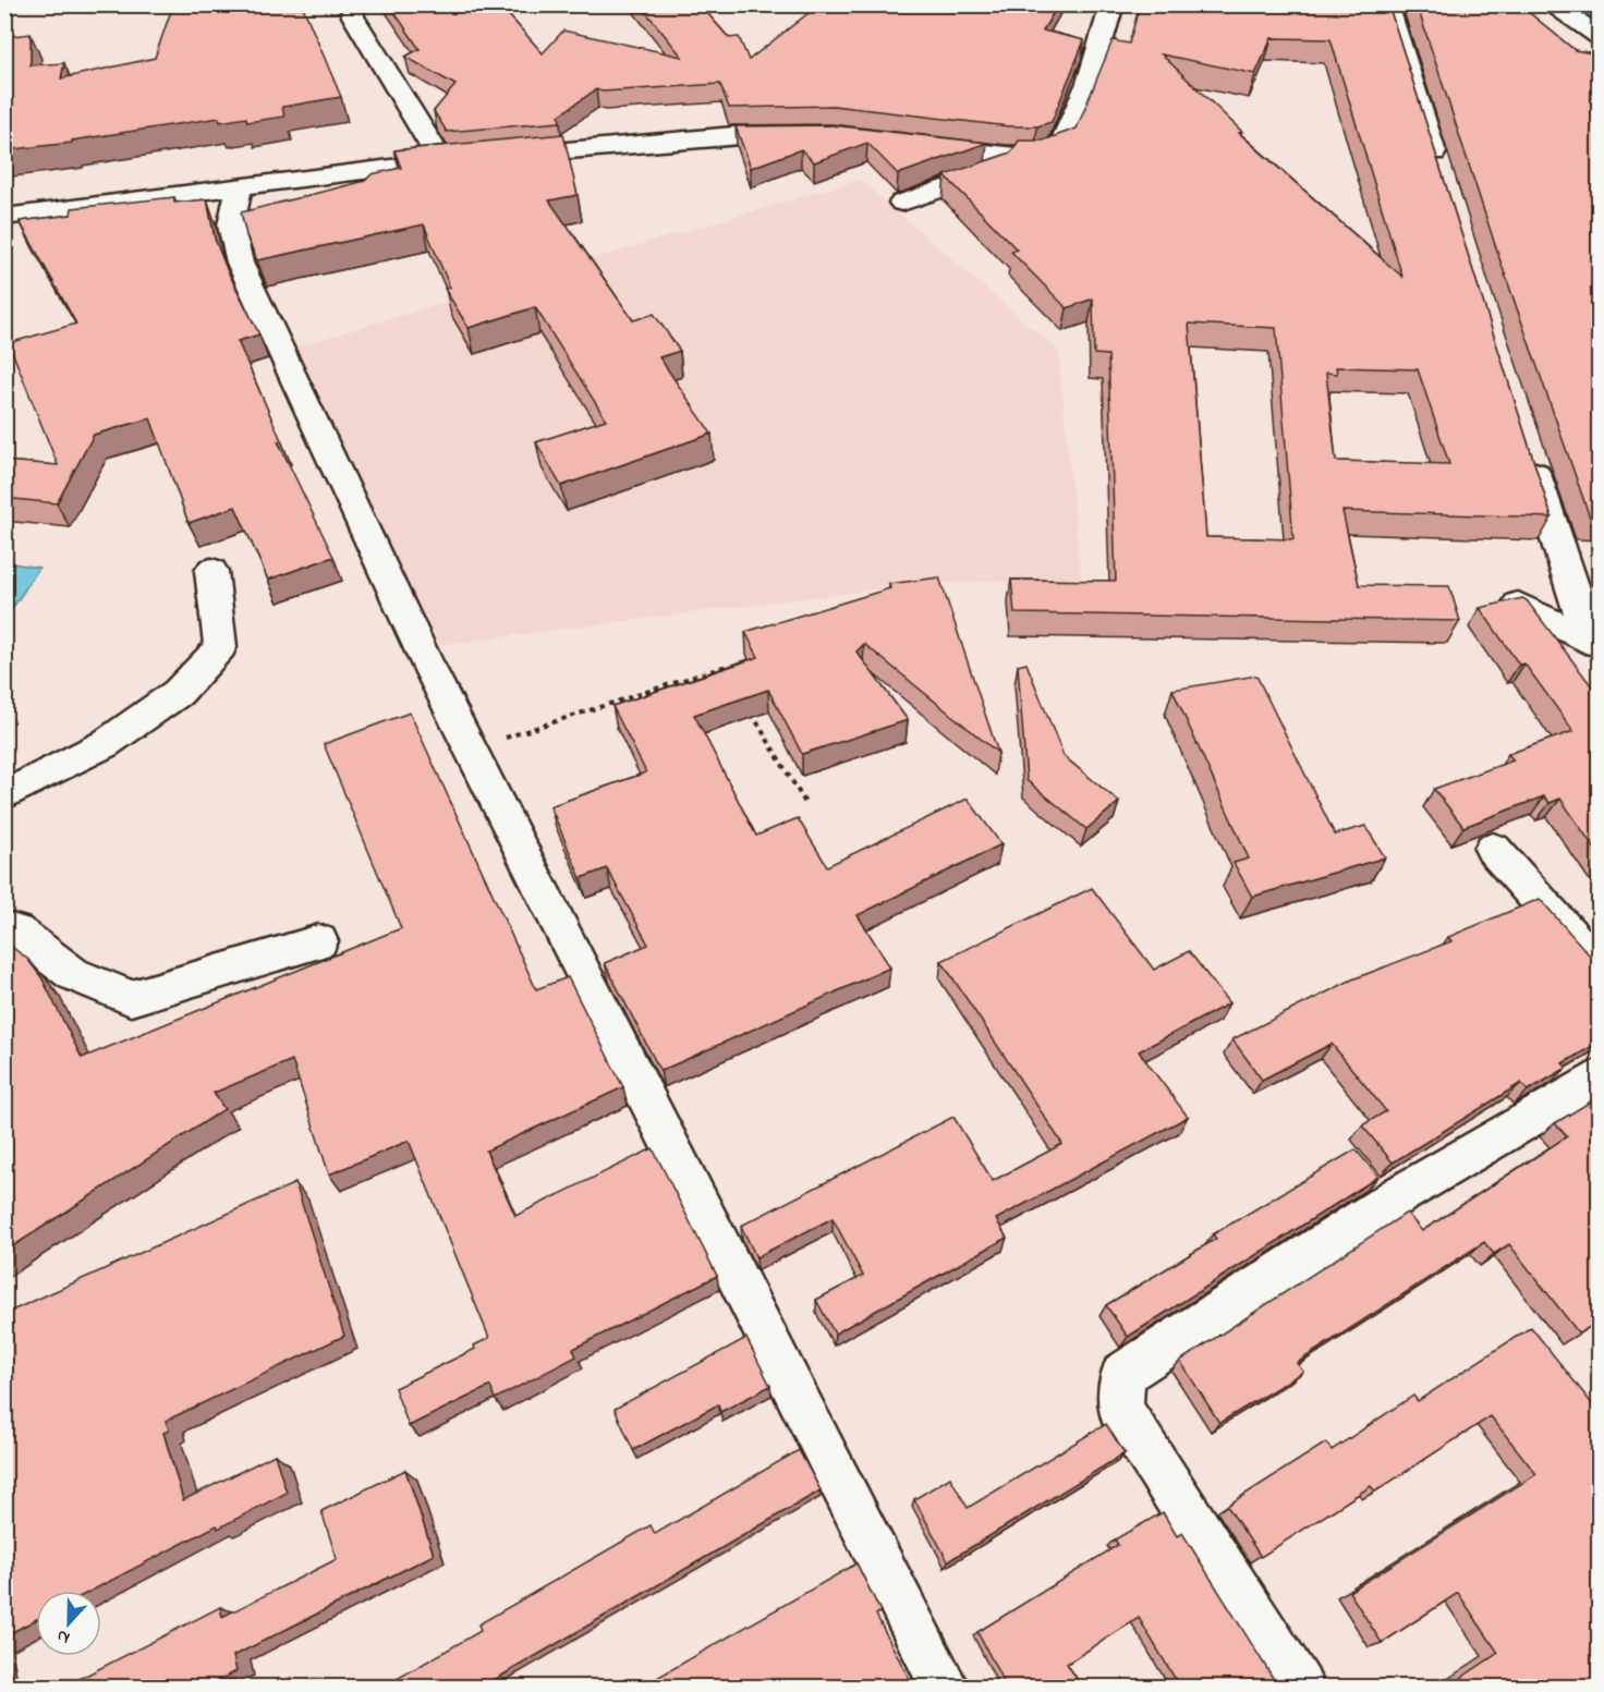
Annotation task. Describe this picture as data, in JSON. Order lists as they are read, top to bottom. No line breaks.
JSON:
{"north":"bottom"}
